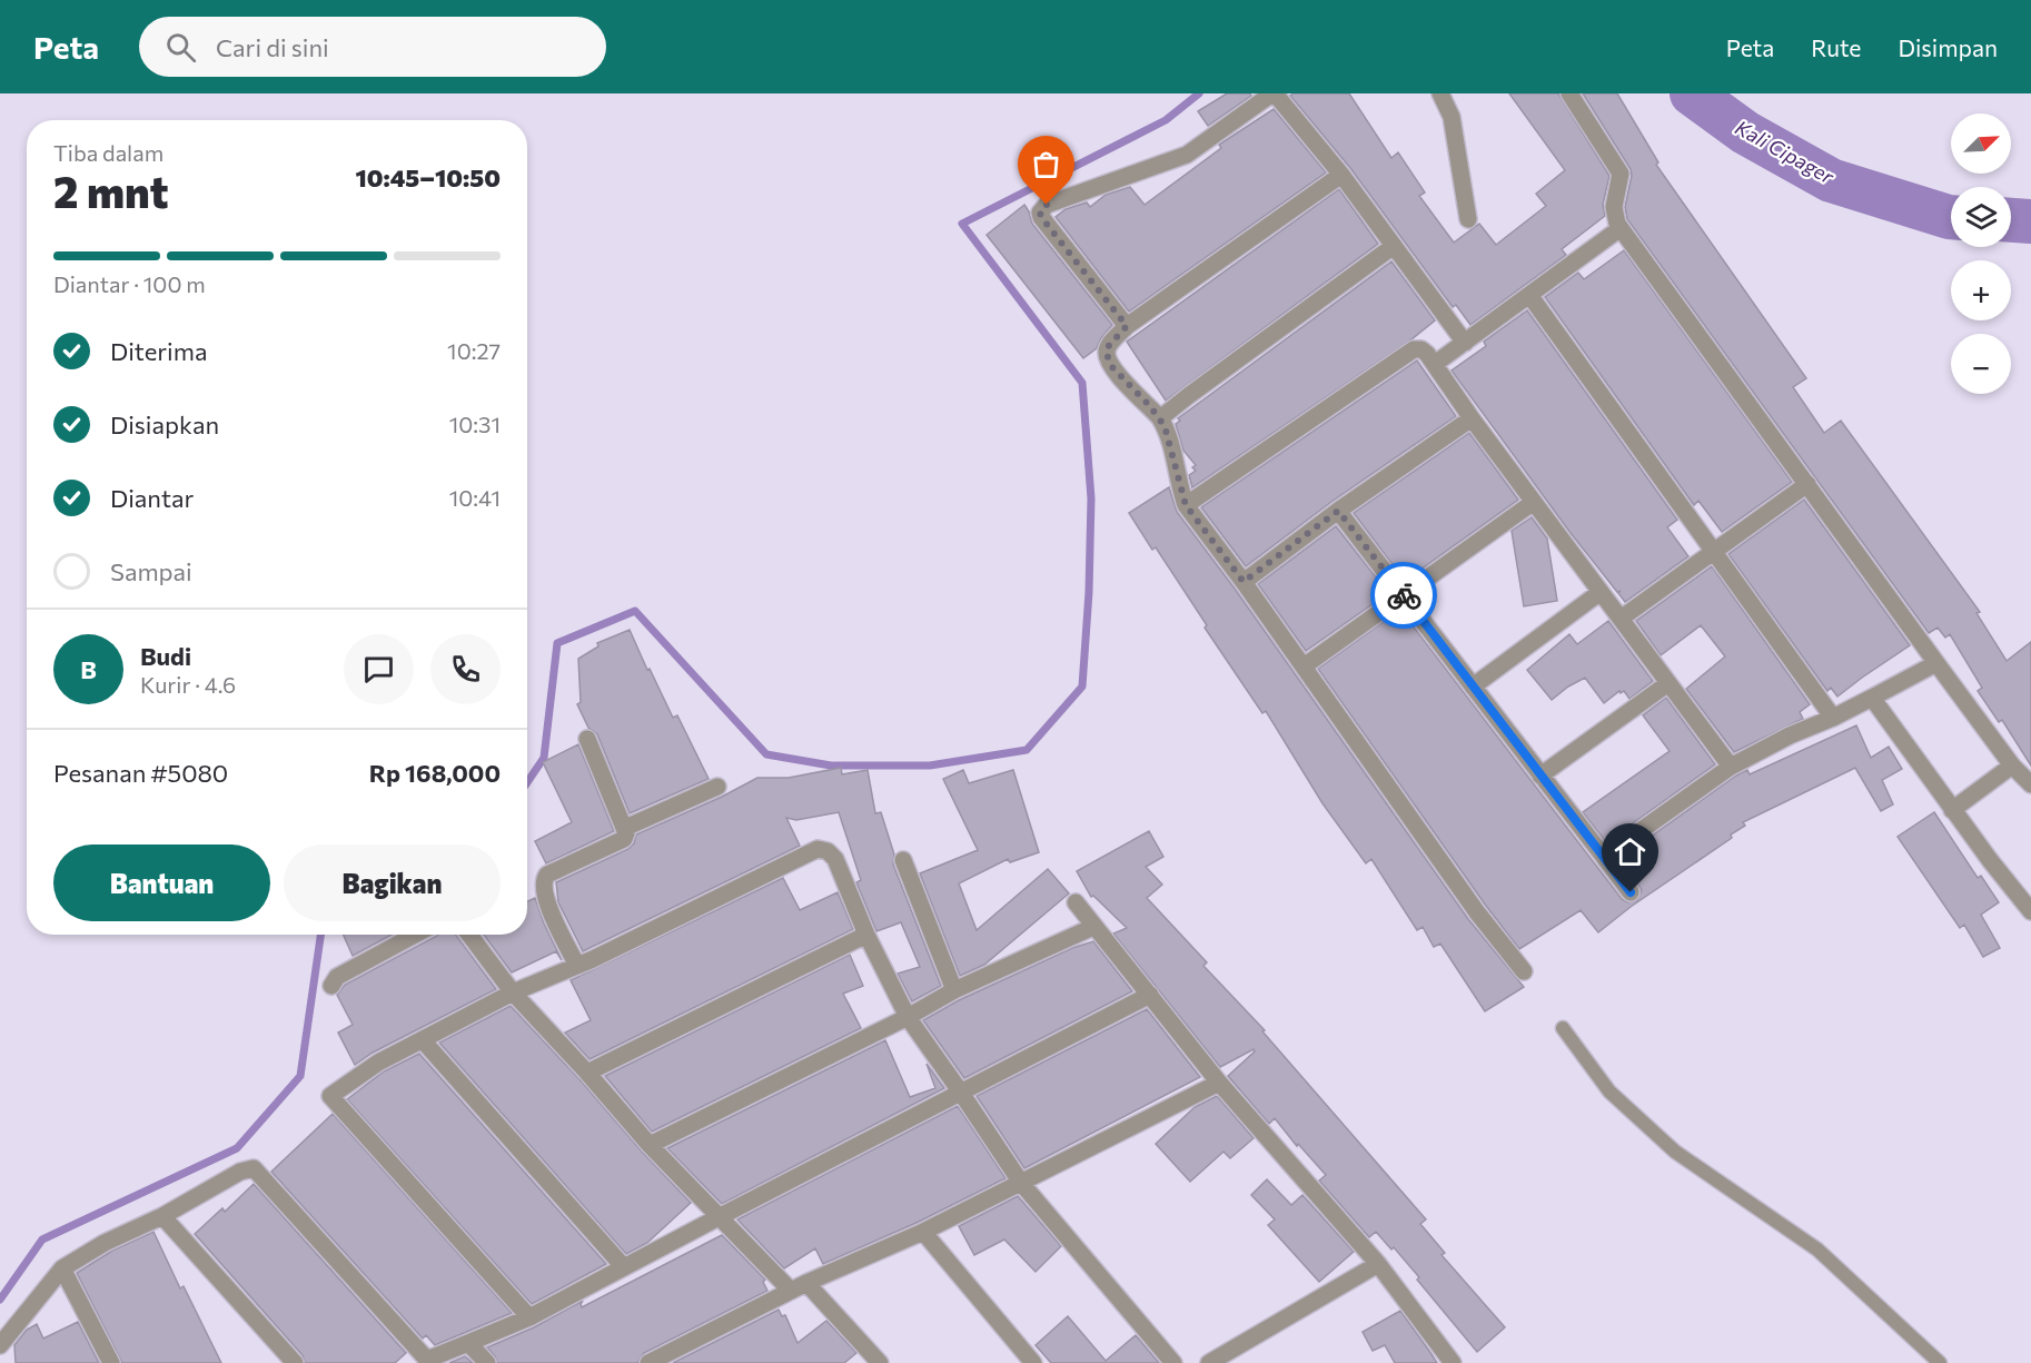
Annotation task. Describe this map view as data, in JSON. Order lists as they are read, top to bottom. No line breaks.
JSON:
{"water":["Kali Cipager"],"north":"top right","page":{"header":"Peta","search":"Cari di sini","nav":["Peta","Rute","Disimpan"],"map_buttons":["+","−"],"heading":["2 mnt","Tiba dalam","10:45–10:50"],"panel":["Budi","Kurir · 4.6","Pesanan #5080","Rp 168,000"],"bar":"Diantar · 100 m","list":[["Diterima","10:27"],["Disiapkan","10:31"],["Diantar","10:41"],"Sampai"],"round":"B","buttons":["Bantuan","Bagikan"]}}
